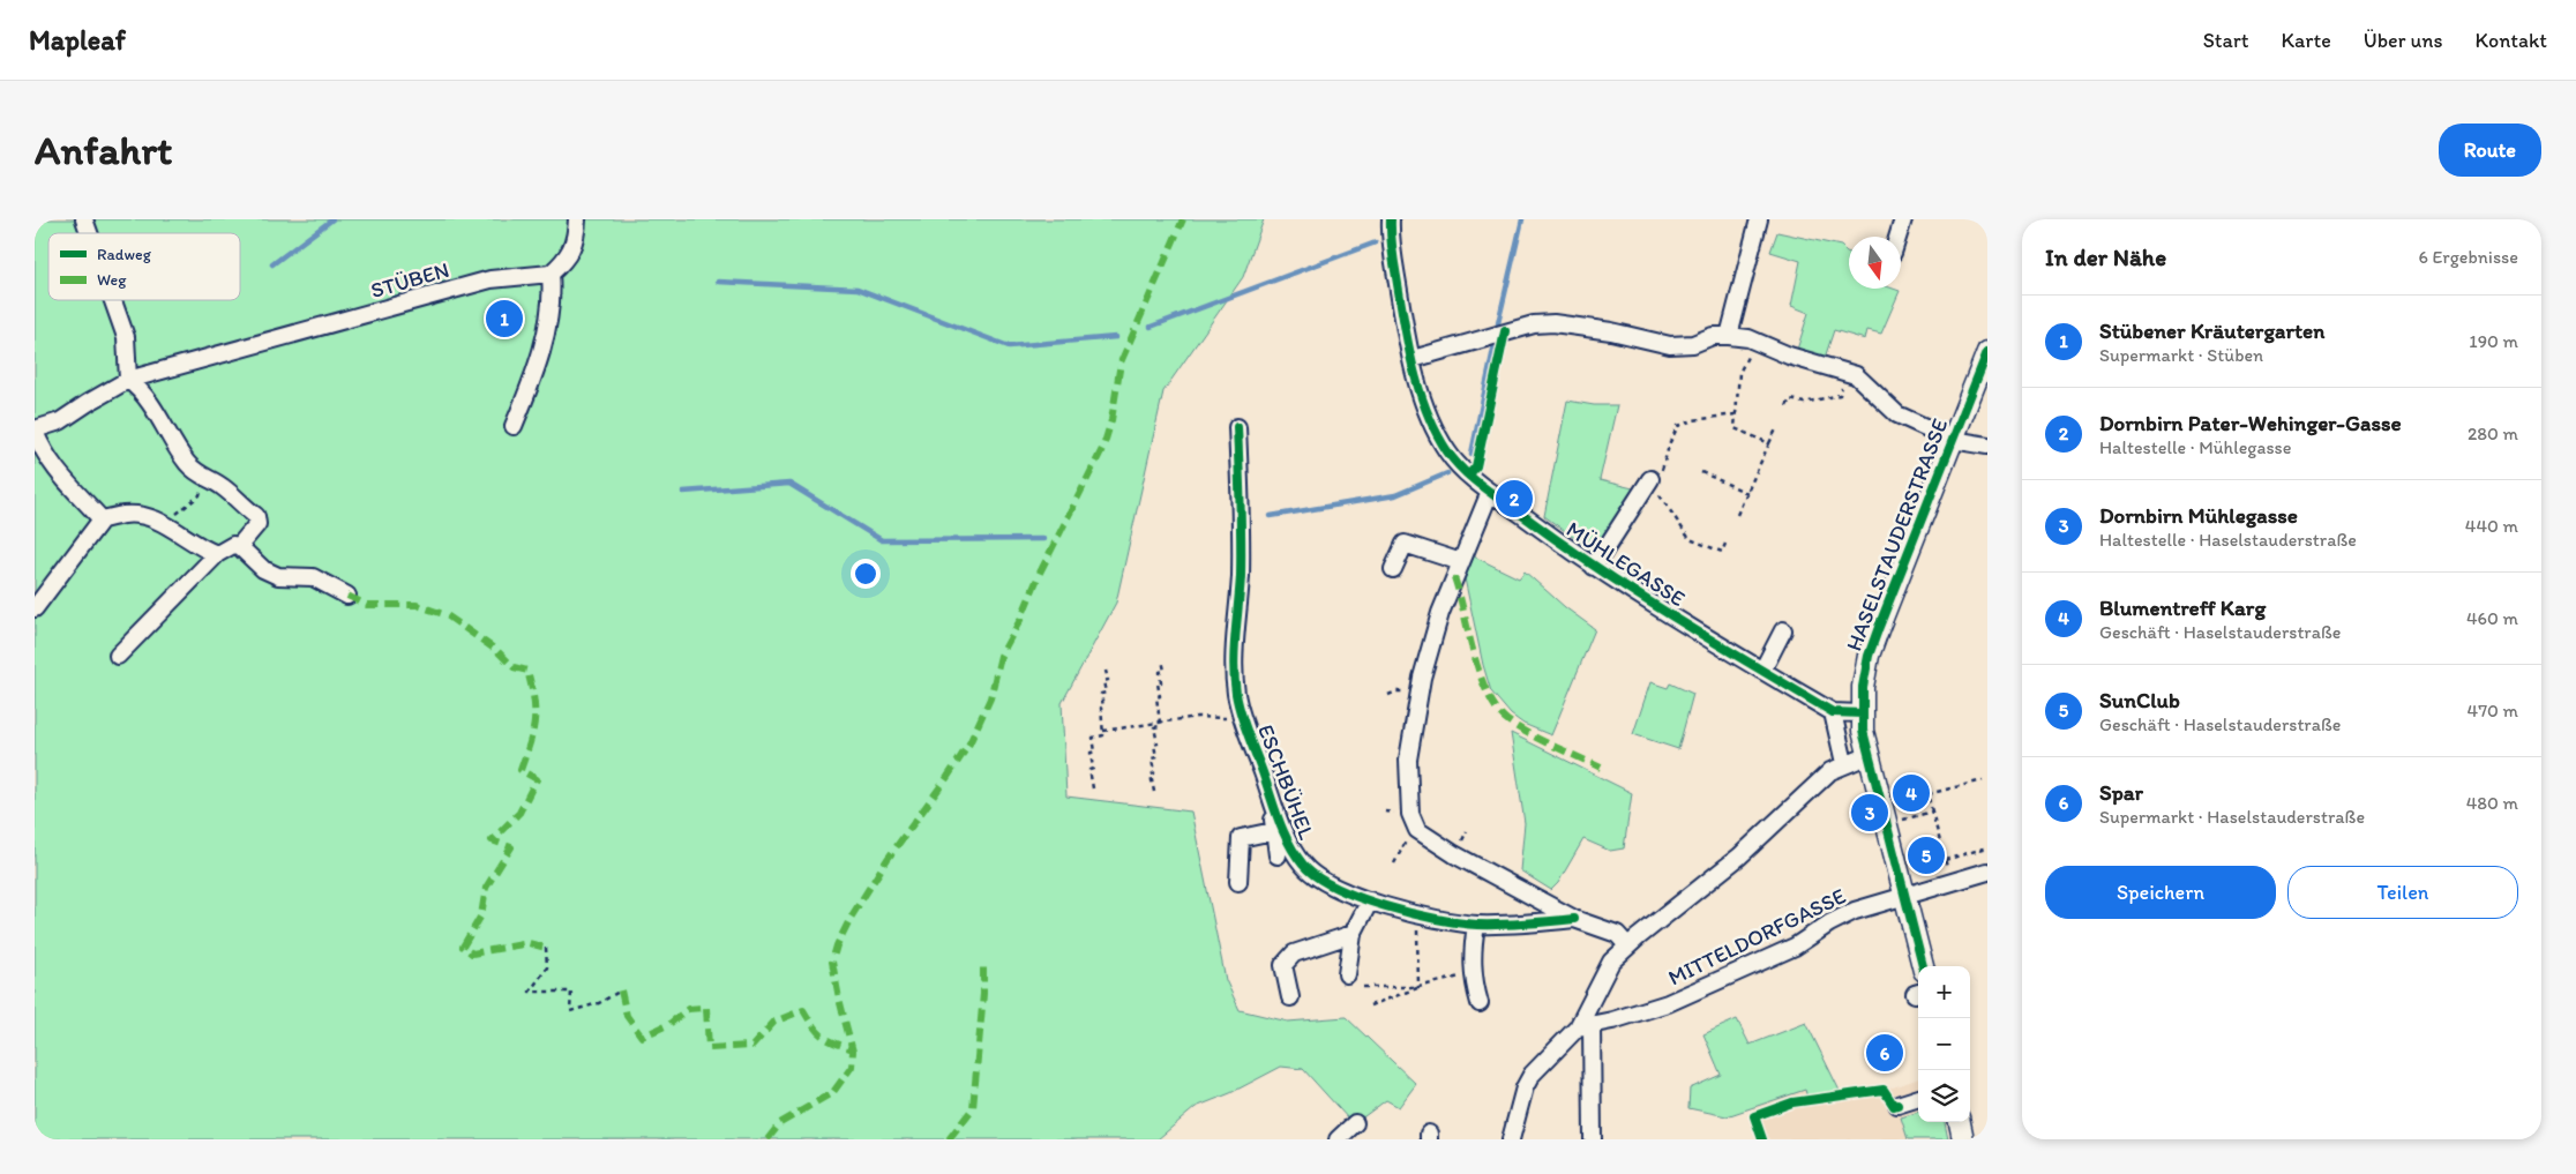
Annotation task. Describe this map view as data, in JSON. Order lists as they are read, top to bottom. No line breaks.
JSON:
{"streets":{"main road":["HASELSTAUDERSTRASSE"],"street":["STÜBEN","MÜHLEGASSE","ESCHBÜHEL","MITTELDORFGASSE"]},"crossings":[["HASELSTAUDERSTRASSE","MITTELDORFGASSE"]],"legend":["Radweg","Weg"],"north":"bottom","page":{"header":"Mapleaf","nav":["Start","Karte","Über uns","Kontakt"],"buttons":["Route",["Speichern","Teilen"]],"title":"Anfahrt","heading":["In der Nähe","6 Ergebnisse"],"list":[{"mark":"1","name":"Stübener Kräutergarten","note":"Supermarkt · Stüben","value":"190 m"},{"mark":"2","name":"Dornbirn Pater-Wehinger-Gasse","note":"Haltestelle · Mühlegasse","value":"280 m"},{"mark":"3","name":"Dornbirn Mühlegasse","note":"Haltestelle · Haselstauderstraße","value":"440 m"},{"mark":"4","name":"Blumentreff Karg","note":"Geschäft · Haselstauderstraße","value":"460 m"},{"mark":"5","name":"SunClub","note":"Geschäft · Haselstauderstraße","value":"470 m"},{"mark":"6","name":"Spar","note":"Supermarkt · Haselstauderstraße","value":"480 m"}],"pins":["1","2","4","3","5","6"],"map_buttons":["+","−"]}}
